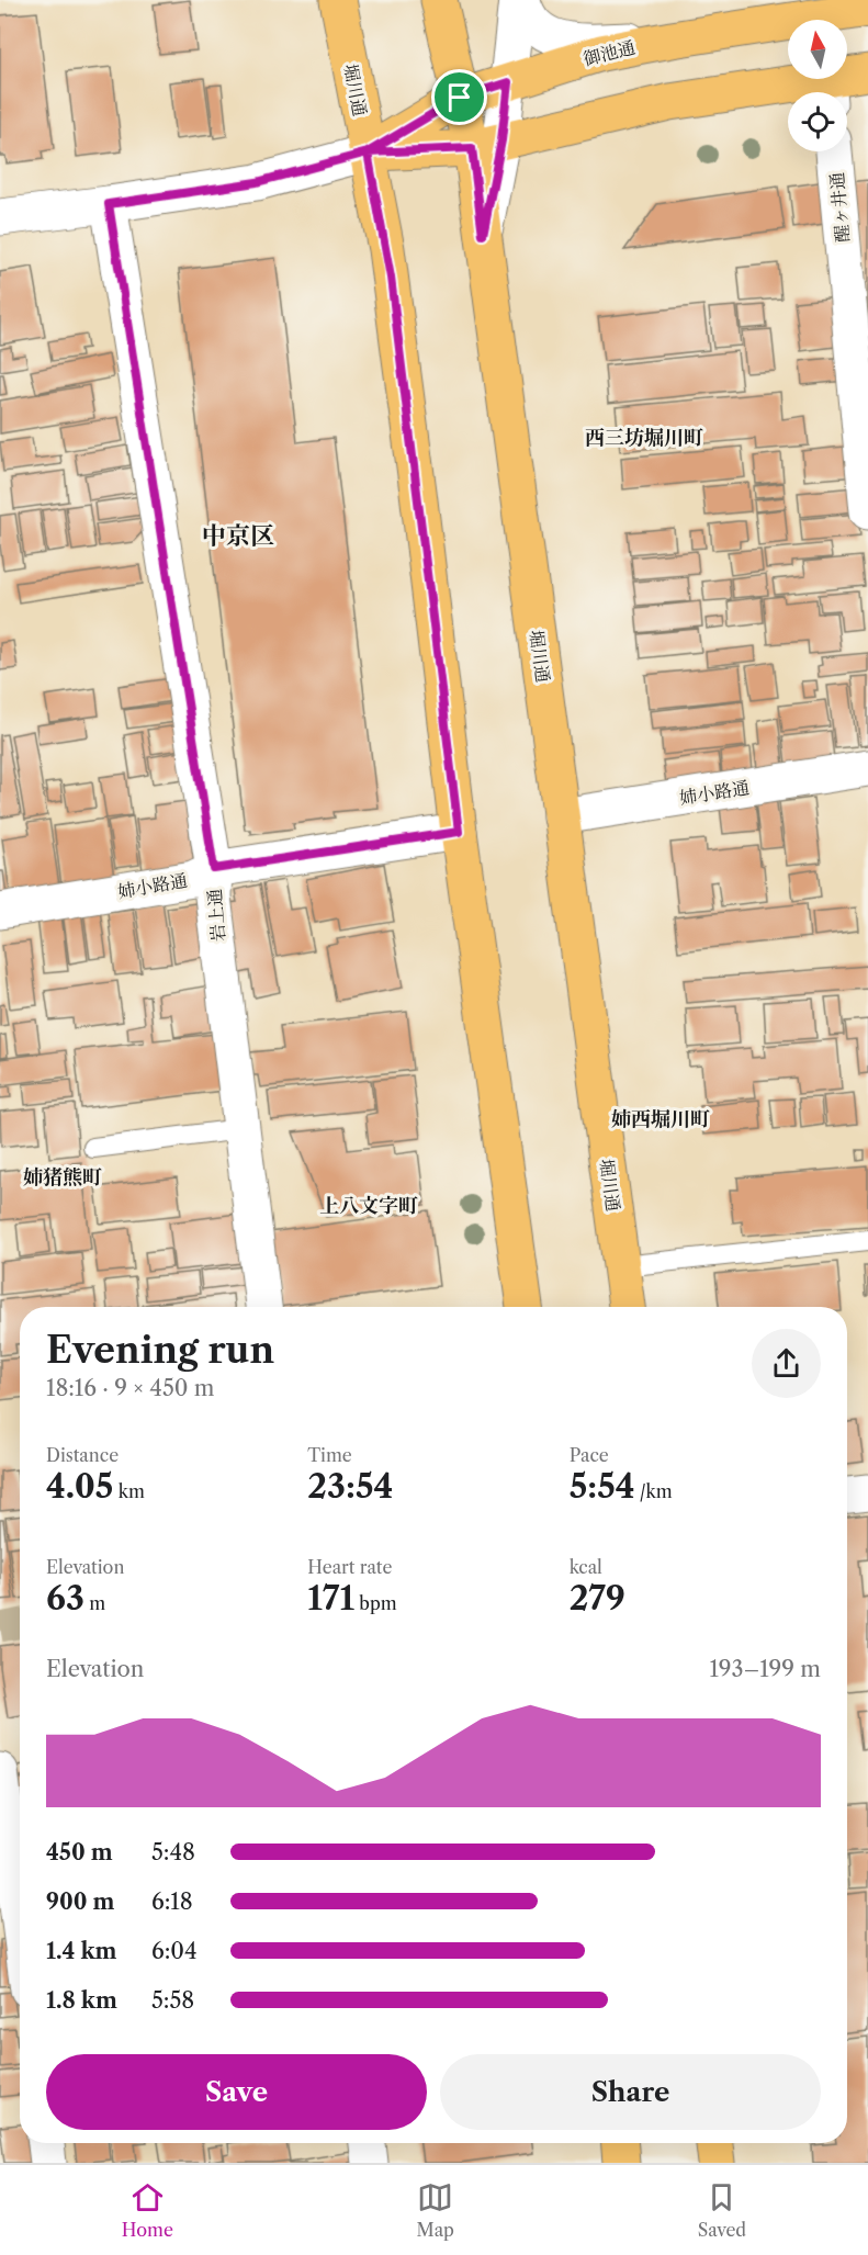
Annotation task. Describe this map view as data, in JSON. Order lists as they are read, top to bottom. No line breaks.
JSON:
{"streets":{"main road":["御池通","堀川通"],"street":["醒ヶ井通","姉小路通","岩上通"]},"crossings":[["御池通","堀川通"],["御池通","岩上通"],["堀川通","姉小路通"],["姉小路通","岩上通"]],"districts":["西三坊堀川町","中京区","姉西堀川町","姉猪熊町","上八文字町"],"north":"top","page":{"heading":["Evening run","18:16 · 9 × 450 m"],"stats":[["Distance","4.05 km"],["Time","23:54"],["Pace","5:54 /km"],["Elevation","63 m"],["Heart rate","171 bpm"],["kcal","279"]],"chart":["Elevation","193–199 m"],"list":[{"name":"450 m","note":"5:48"},{"name":"900 m","note":"6:18"},{"name":"1.4 km","note":"6:04"},{"name":"1.8 km","note":"5:58"}],"buttons":["Save","Share"],"tabs":["Home","Map","Saved"]}}
